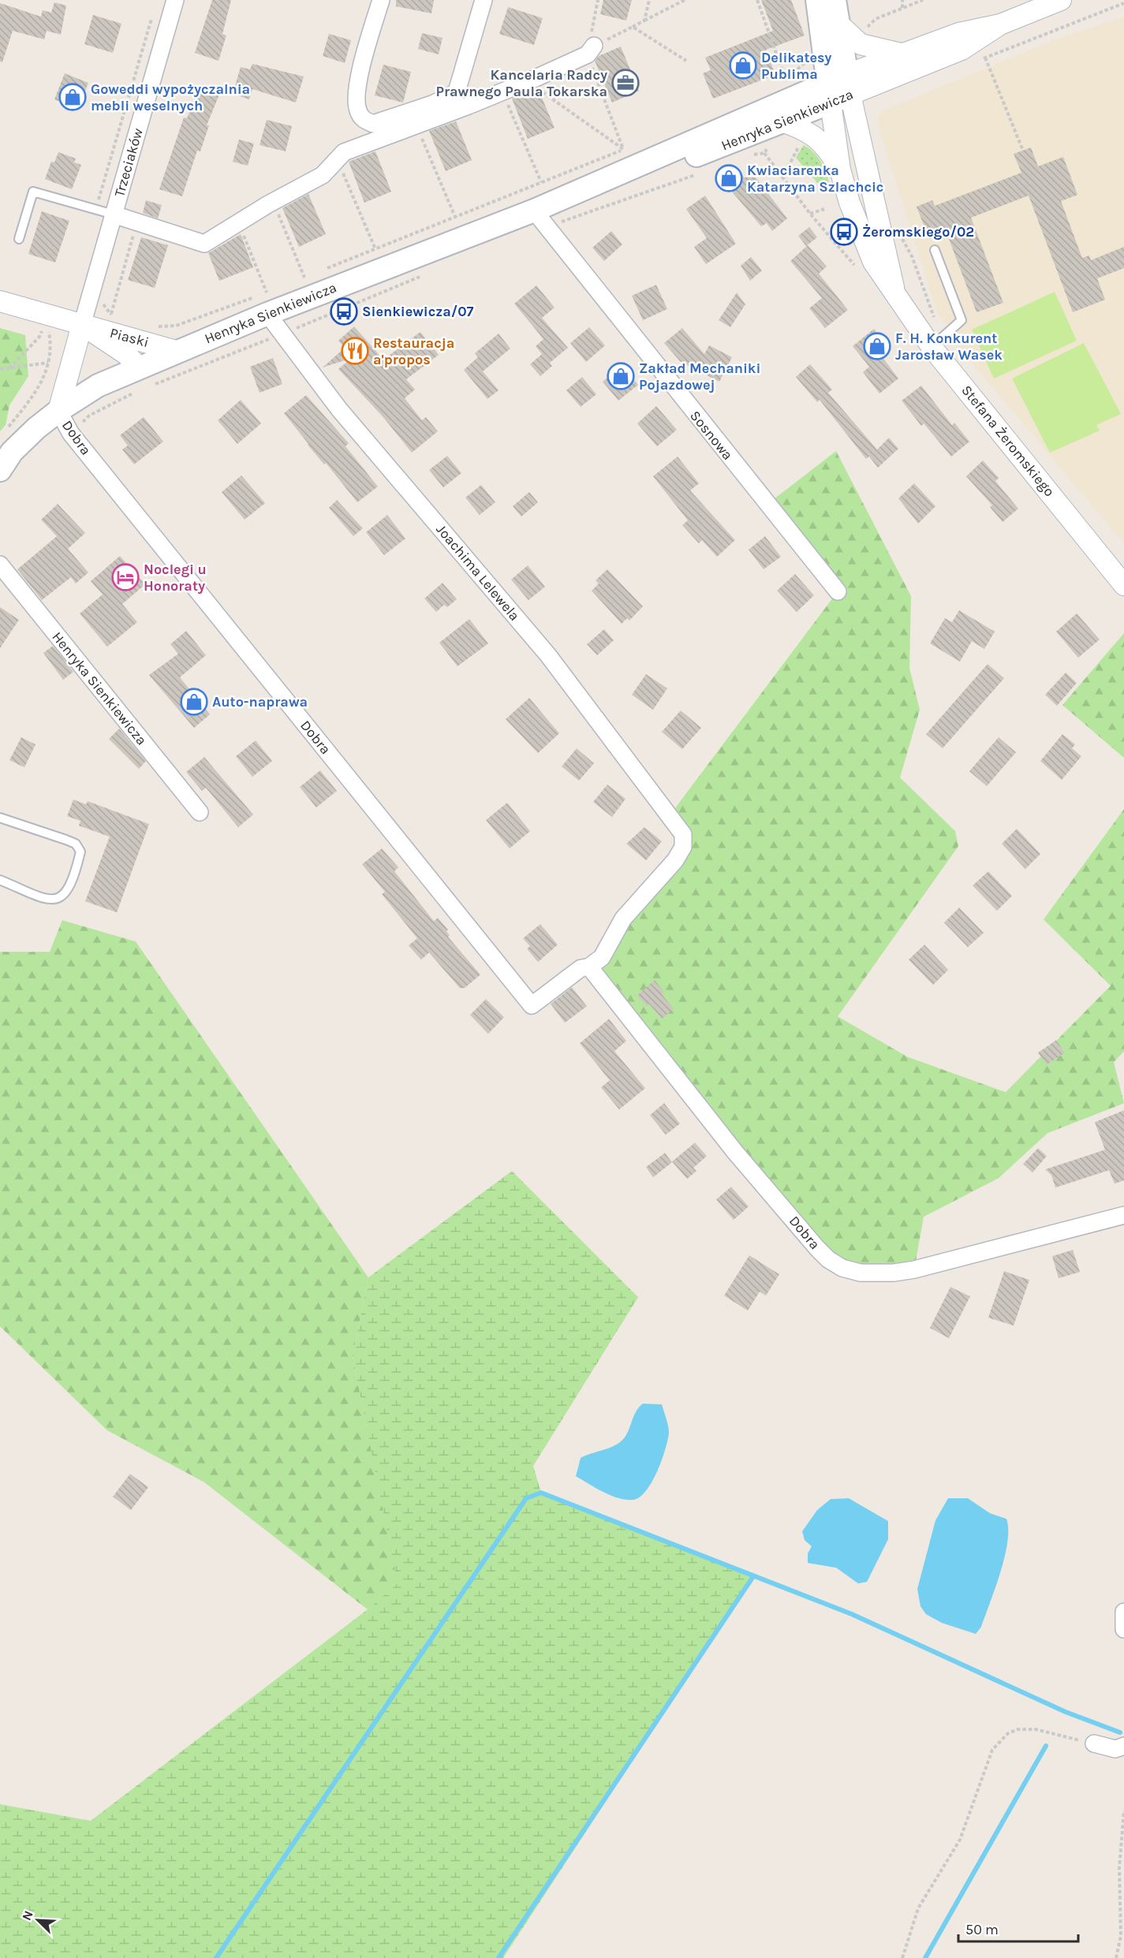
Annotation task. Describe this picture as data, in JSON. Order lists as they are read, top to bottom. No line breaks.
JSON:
{"streets":{"main road":["Henryka Sienkiewicza"],"street":["Trzeciaków","Piaski","Sosnowa","Dobra","Stefana Żeromskiego","Joachima Lelewela"]},"crossings":[["Henryka Sienkiewicza","Piaski"],["Henryka Sienkiewicza","Sosnowa"],["Henryka Sienkiewicza","Dobra"],["Henryka Sienkiewicza","Stefana Żeromskiego"],["Henryka Sienkiewicza","Joachima Lelewela"],["Trzeciaków","Piaski"],["Dobra","Joachima Lelewela"]],"places":{"shop":["Delikatesy Publima","Goweddi wypożyczalnia mebli weselnych","Kwiaciarenka Katarzyna Szlachcic","F. H. Konkurent Jarosław Wasek","Zakład Mechaniki Pojazdowej","Auto-naprawa"],"office":["Kancelaria Radcy Prawnego Paula Tokarska"],"bus stop":["Żeromskiego/02","Sienkiewicza/07"],"restaurant":["Restauracja a'propos"],"hotel":["Noclegi u Honoraty"]},"scale_bar":"50 m","north":"top left"}
